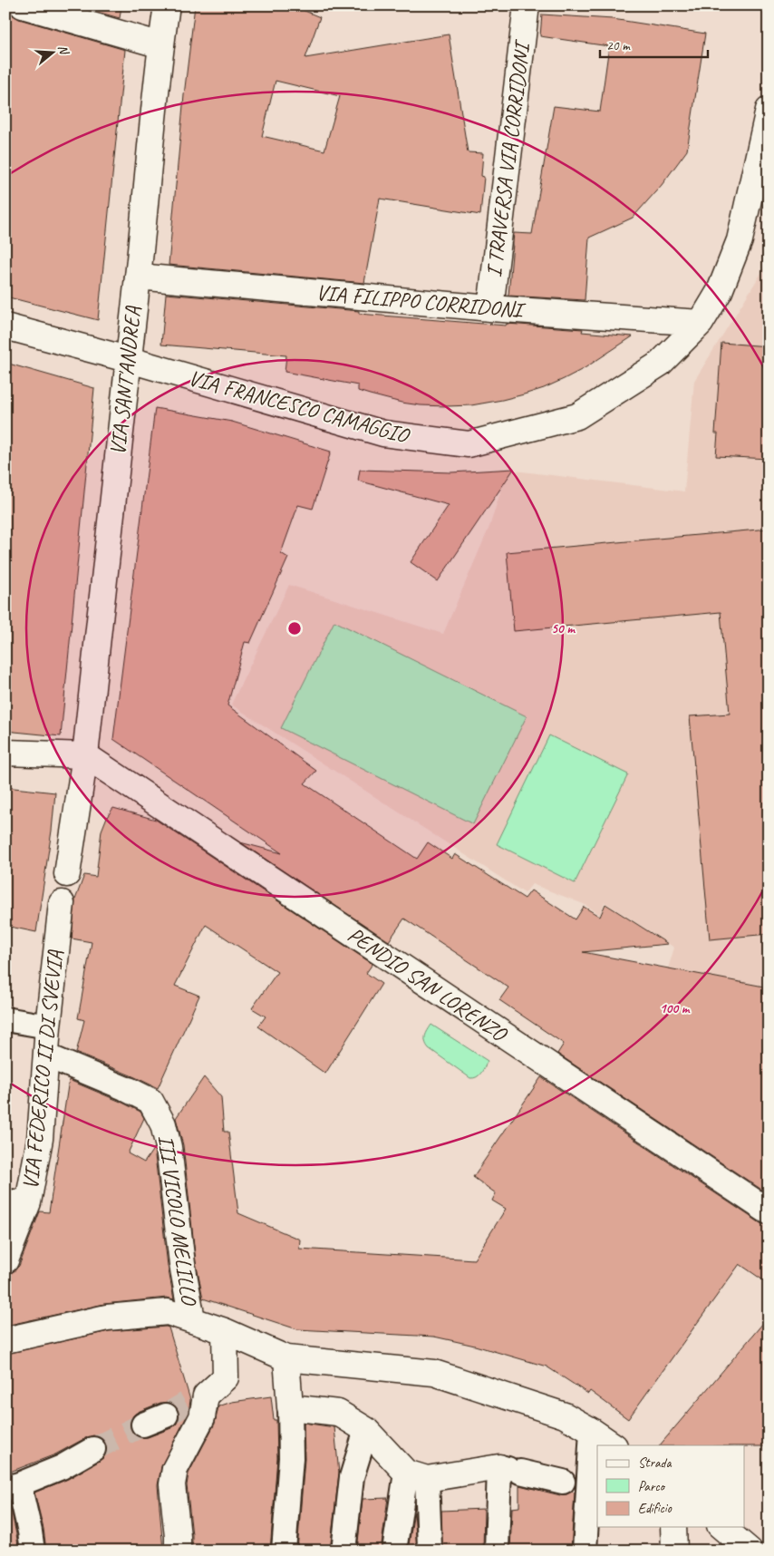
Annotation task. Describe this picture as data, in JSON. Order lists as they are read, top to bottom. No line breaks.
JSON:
{"streets":{"street":["I TRAVERSA VIA CORRIDONI","VIA FILIPPO CORRIDONI","VIA SANT'ANDREA","VIA FRANCESCO CAMAGGIO","PENDIO SAN LORENZO","VIA FEDERICO II DI SVEVIA","III VICOLO MELILLO"]},"crossings":[["I TRAVERSA VIA CORRIDONI","VIA FILIPPO CORRIDONI"],["VIA FILIPPO CORRIDONI","VIA SANT'ANDREA"],["VIA FILIPPO CORRIDONI","VIA FRANCESCO CAMAGGIO"],["VIA SANT'ANDREA","VIA FRANCESCO CAMAGGIO"],["VIA SANT'ANDREA","PENDIO SAN LORENZO"],["VIA FEDERICO II DI SVEVIA","III VICOLO MELILLO"]],"legend":["Strada","Parco","Edificio"],"scale_bar":"20 m","north":"right","rings":["50 m","100 m"]}
